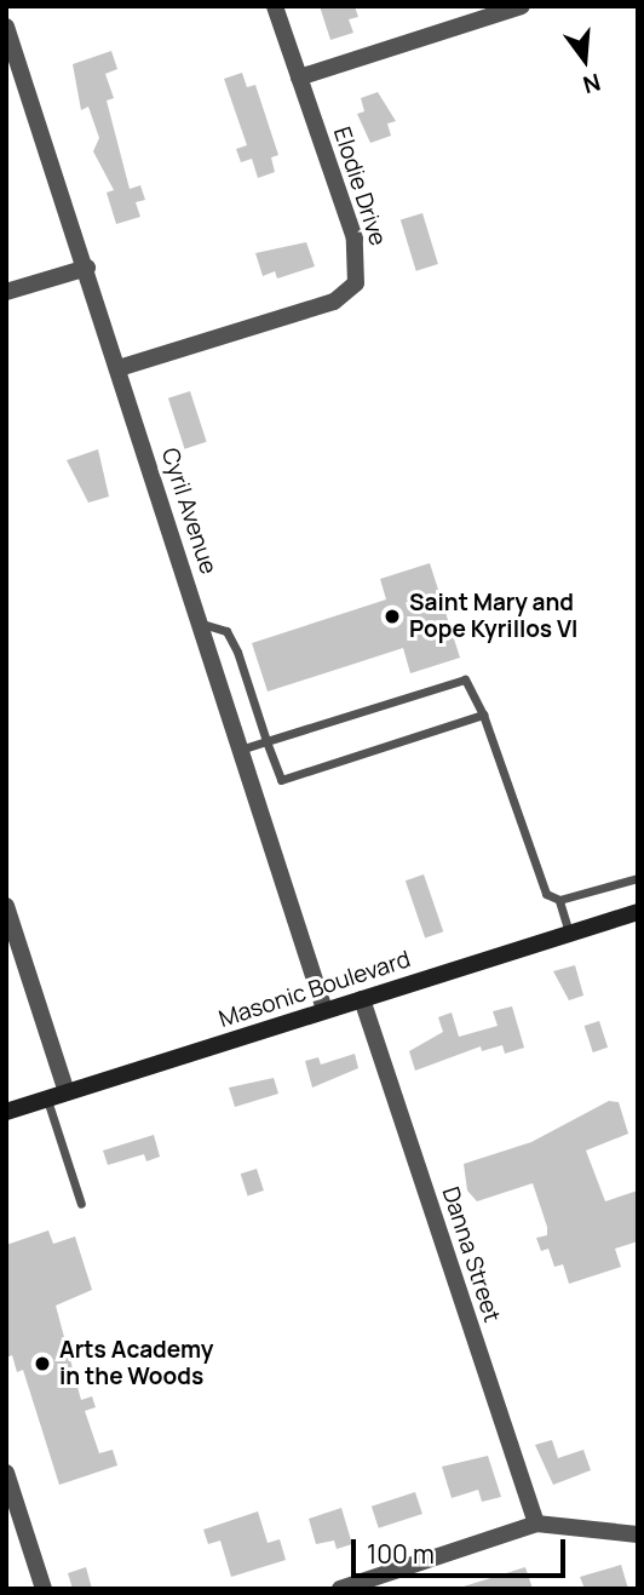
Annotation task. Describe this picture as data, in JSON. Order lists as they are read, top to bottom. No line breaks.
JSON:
{"streets":{"street":["Elodie Drive","Cyril Avenue","Masonic Boulevard","Danna Street"]},"crossings":[["Elodie Drive","Cyril Avenue"],["Cyril Avenue","Masonic Boulevard"],["Masonic Boulevard","Danna Street"]],"places":["Saint Mary and Pope Kyrillos VI","Arts Academy in the Woods"],"scale_bar":"100 m","north":"bottom"}
